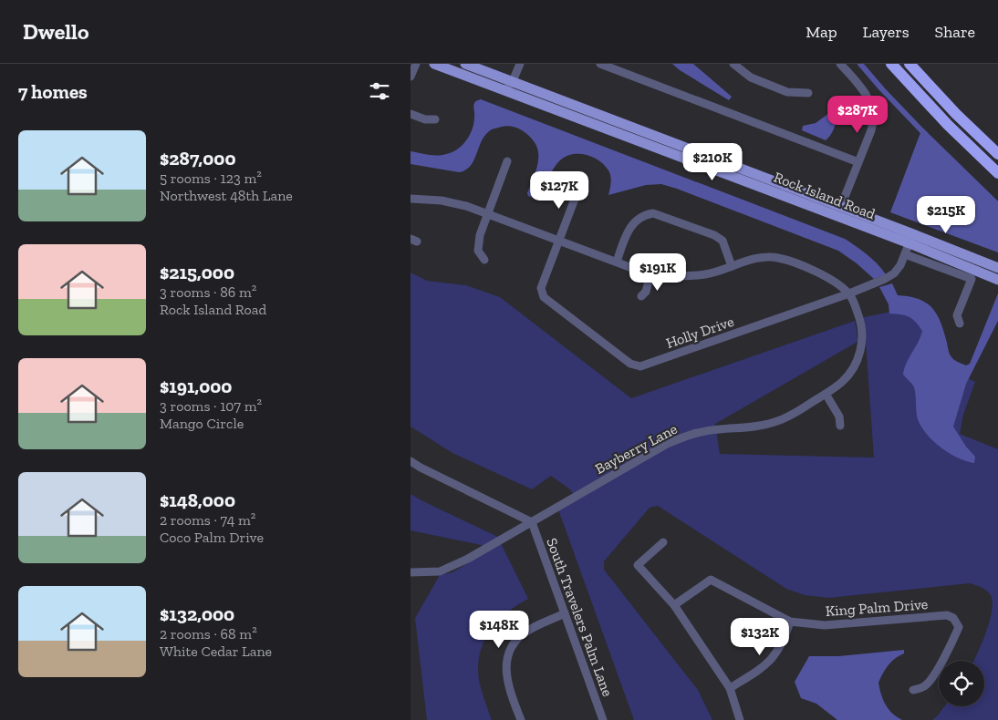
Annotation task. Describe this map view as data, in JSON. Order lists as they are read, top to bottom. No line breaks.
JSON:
{"streets":{"main road":["Rock Island Road"],"street":["Holly Drive","Bayberry Lane","King Palm Drive","South Travelers Palm Lane"]},"crossings":[["Rock Island Road","Holly Drive"],["Holly Drive","Bayberry Lane"],["Bayberry Lane","South Travelers Palm Lane"]],"page":{"header":"Dwello","nav":["Map","Layers","Share"],"heading":"7 homes","price":["$287K","$210K","$127K","$215K","$191K","$148K","$132K"],"list":[{"name":"$287,000","note":"5 rooms · 123 m² · Northwest 48th Lane"},{"name":"$215,000","note":"3 rooms · 86 m² · Rock Island Road"},{"name":"$191,000","note":"3 rooms · 107 m² · Mango Circle"},{"name":"$148,000","note":"2 rooms · 74 m² · Coco Palm Drive"},{"name":"$132,000","note":"2 rooms · 68 m² · White Cedar Lane"}]}}
